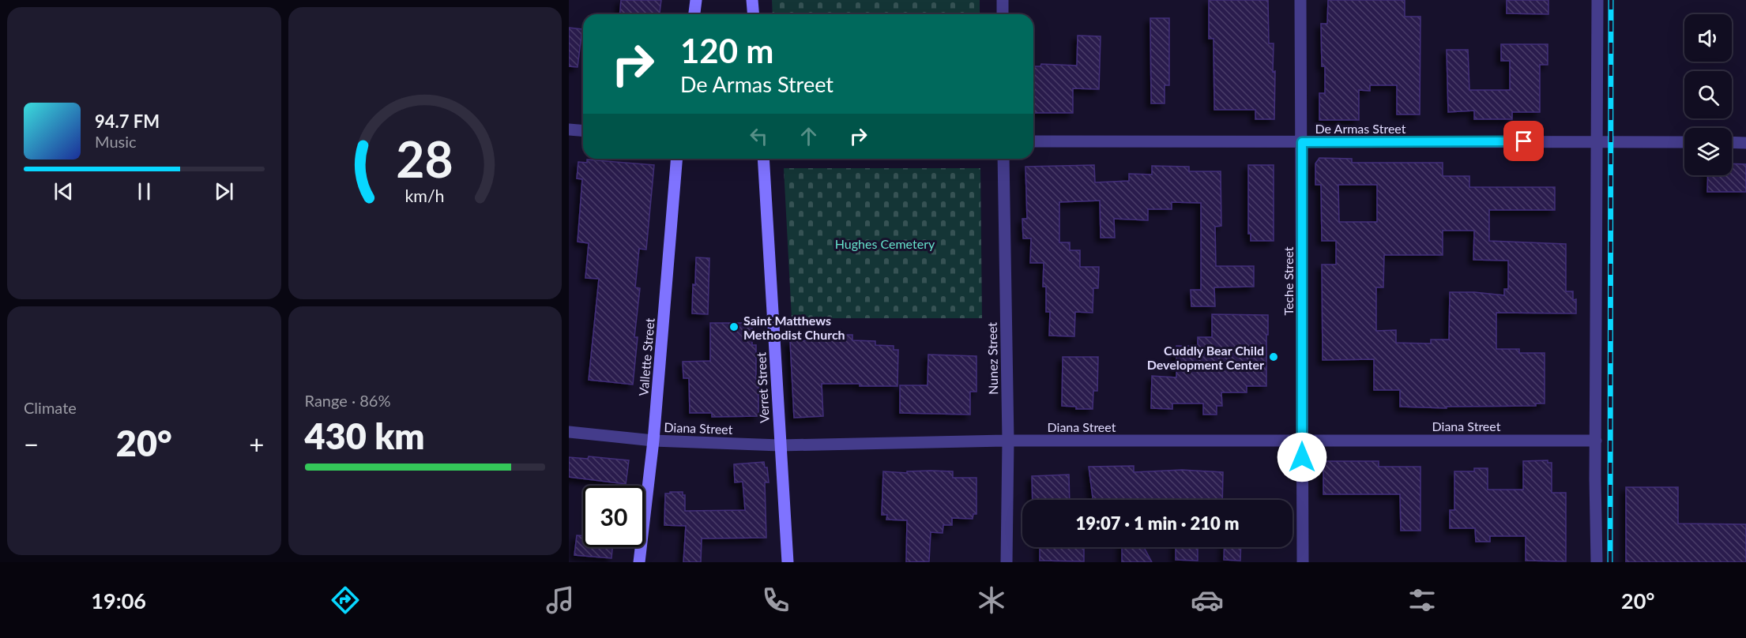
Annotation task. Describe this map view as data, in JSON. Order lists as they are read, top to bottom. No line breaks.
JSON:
{"streets":{"main road":["Vallette Street","Verret Street"],"street":["De Armas Street","Teche Street","Nunez Street","Diana Street"]},"crossings":[["De Armas Street","Teche Street"],["Teche Street","Diana Street"],["Vallette Street","Diana Street"],["Nunez Street","Diana Street"],["Verret Street","Diana Street"]],"parks":["Hughes Cemetery"],"places":["Saint Matthews Methodist Church","Cuddly Bear Child Development Center"],"page":{"turn":["120 m","De Armas Street"],"song":["94.7 FM","Music"],"tile":["Climate",["Range · 86%","430 km"]],"heat":["−","20°","+"],"limit":"30","trip":"19:07 · 1 min · 210 m","tabs":["19:06","20°"],"gauge":["28","km/h"]}}
